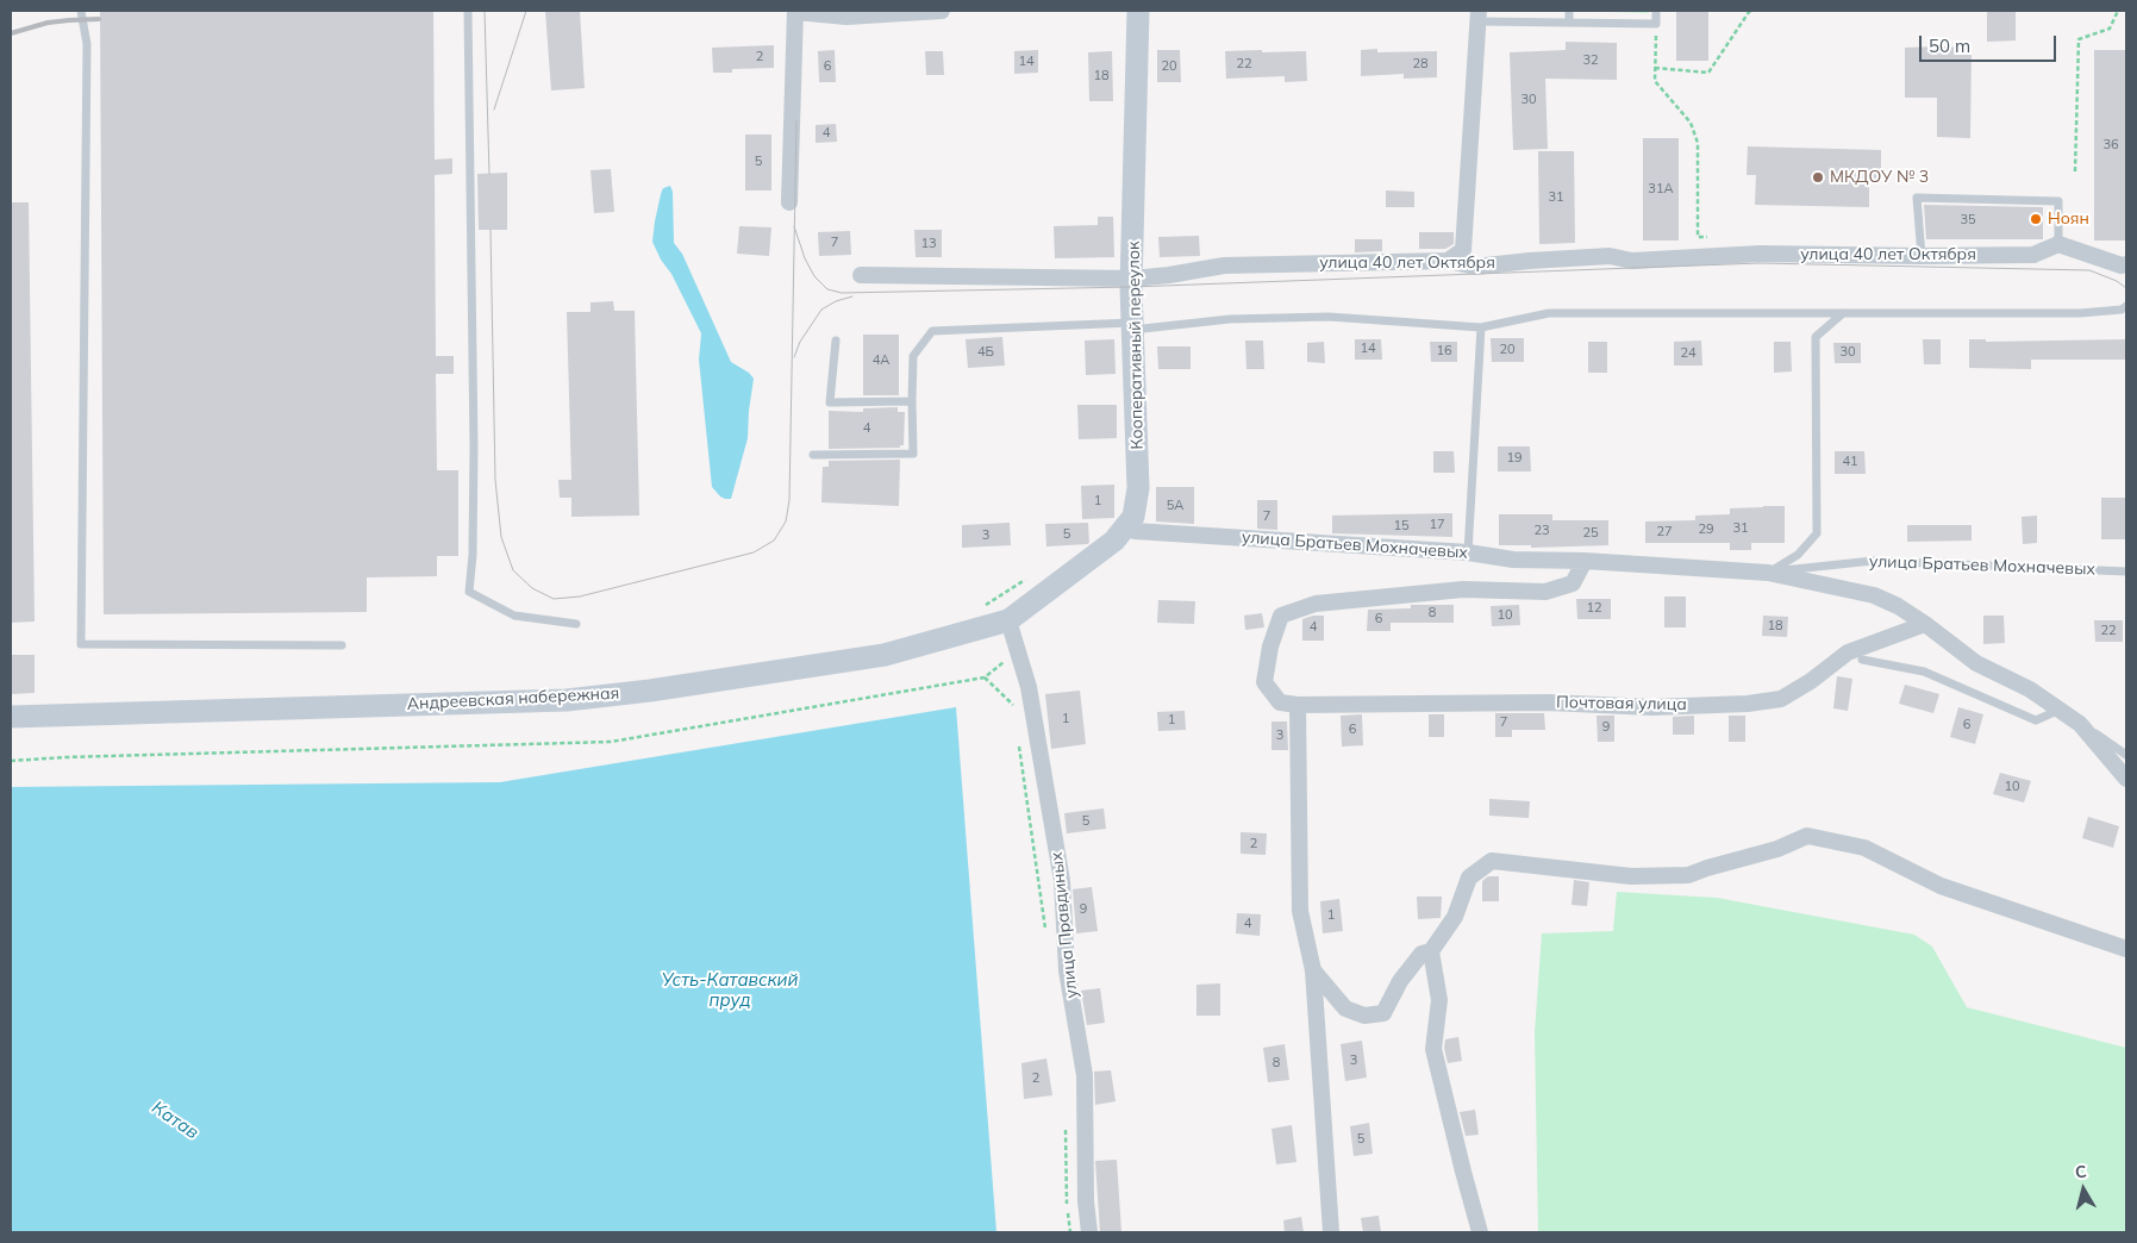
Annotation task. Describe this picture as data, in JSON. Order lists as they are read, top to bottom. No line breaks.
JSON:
{"streets":{"main road":["Кооперативный переулок","Андреевская набережная"],"street":["улица 40 лет Октября","улица Братьев Мохначевых","Почтовая улица","улица Правдиных"]},"crossings":[["улица 40 лет Октября","Кооперативный переулок"],["Кооперативный переулок","улица Братьев Мохначевых"],["Кооперативный переулок","Андреевская набережная"],["Кооперативный переулок","улица Правдиных"],["улица Братьев Мохначевых","Почтовая улица"],["Андреевская набережная","улица Правдиных"]],"water":["Усть-Катавский пруд","Катав"],"places":["МКДОУ № 3","Ноян"],"house_numbers":["2","32","14","22","28","6","20","18","30","4","36","5","31А","31","35","7","13","14","20","16","4Б","30","24","4А","4","19","41","1","5А","7","17","15","31","29","23","27","25","5","3","12","8","10","6","18","4","22","1","1","7","6","9","6","3","10","5","2","9","1","4","3","8","2","5"],"scale_bar":"50 m","north":"top"}
